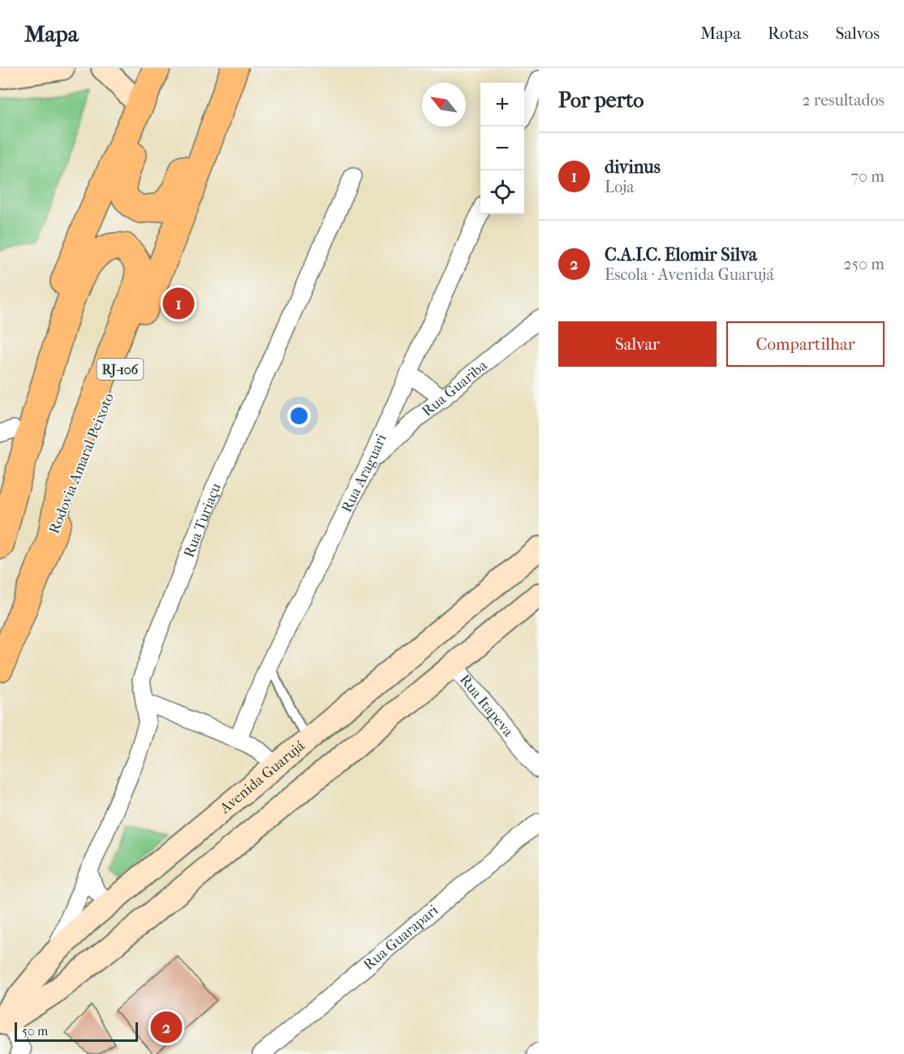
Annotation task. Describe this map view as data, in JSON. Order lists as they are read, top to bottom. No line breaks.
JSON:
{"streets":{"highway":["RJ-106","Rodovia Amaral Peixoto"],"street":["Rua Guariba","Rua Araguari","Rua Turiaçu","Rua Itapeva","Avenida Guarujá","Rua Guarapari"]},"crossings":[["Rua Guariba","Rua Araguari"],["Rua Turiaçu","Avenida Guarujá"]],"scale_bar":"50 m","north":"top left","page":{"header":"Mapa","nav":["Mapa","Rotas","Salvos"],"heading":["Por perto","2 resultados"],"map_buttons":["+","−"],"list":[{"mark":"1","name":"divinus","note":"Loja","value":"70 m"},{"mark":"2","name":"C.A.I.C. Elomir Silva","note":"Escola · Avenida Guarujá","value":"250 m"}],"pins":["1","2"],"buttons":["Salvar","Compartilhar"],"scale":"50 m"}}
